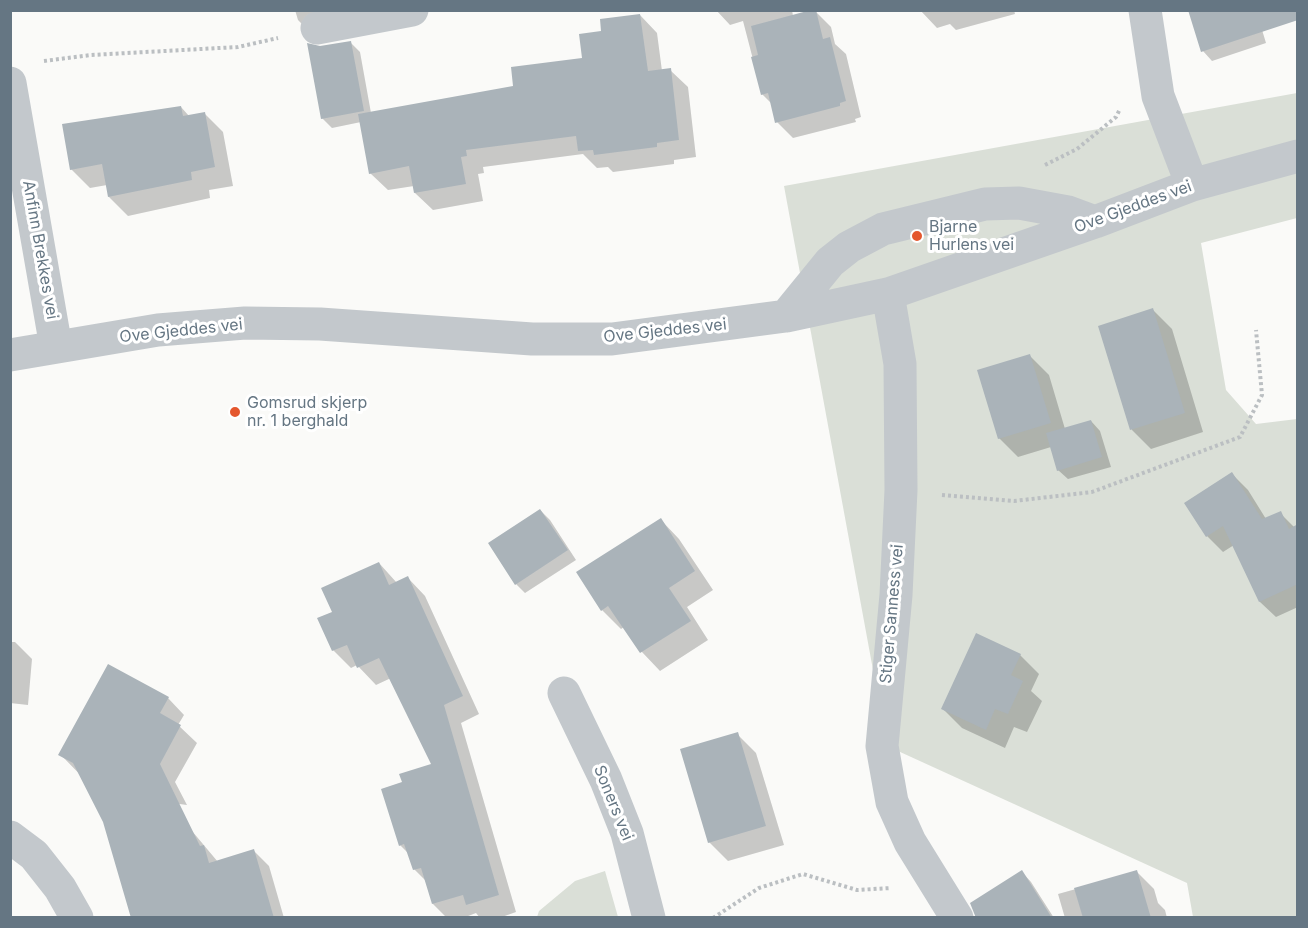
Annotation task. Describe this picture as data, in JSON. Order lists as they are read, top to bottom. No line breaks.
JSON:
{"streets":{"street":["Ove Gjeddes vei","Anfinn Brekkes vei","Stiger Sanness vei","Soners vei"]},"crossings":[["Ove Gjeddes vei","Anfinn Brekkes vei"],["Ove Gjeddes vei","Stiger Sanness vei"]],"places":["Bjarne Hurlens vei","Gomsrud skjerp nr. 1 berghald"]}
